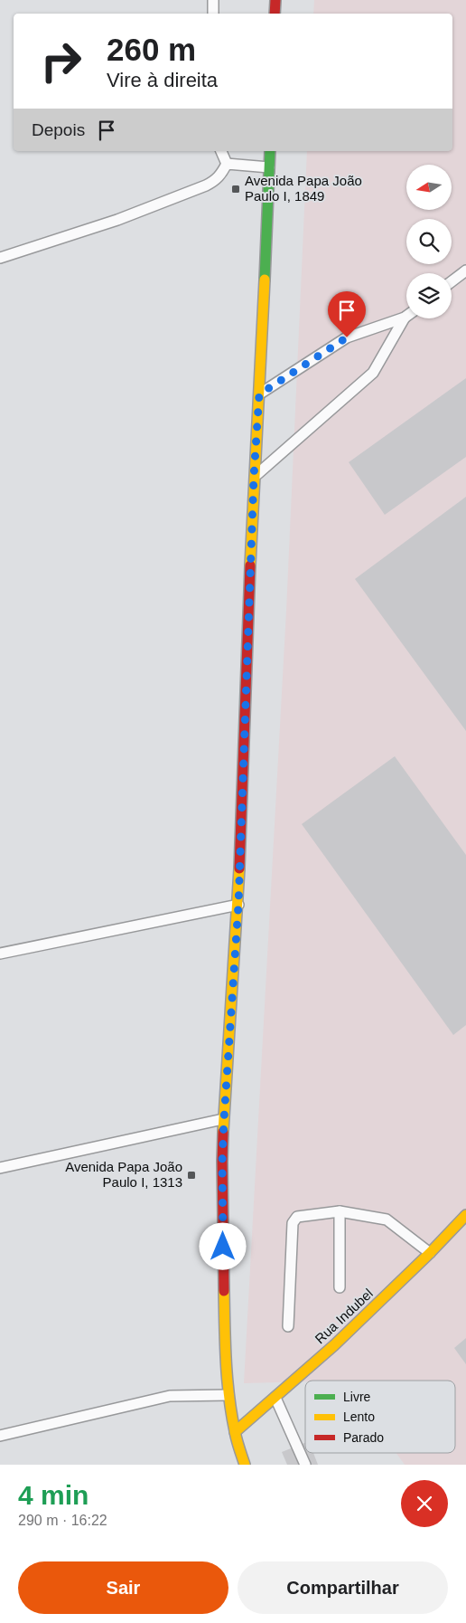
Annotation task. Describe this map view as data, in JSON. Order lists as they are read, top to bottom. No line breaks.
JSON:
{"streets":{"main road":["Rua Indubel"]},"places":{"transit":["Avenida Papa João Paulo I, 1849","Avenida Papa João Paulo I, 1313"]},"legend":["Livre","Lento","Parado"],"north":"left","page":{"turn":["260 m","Vire à direita"],"then":"Depois","heading":["4 min","290 m · 16:22"],"buttons":["Sair","Compartilhar"]}}
